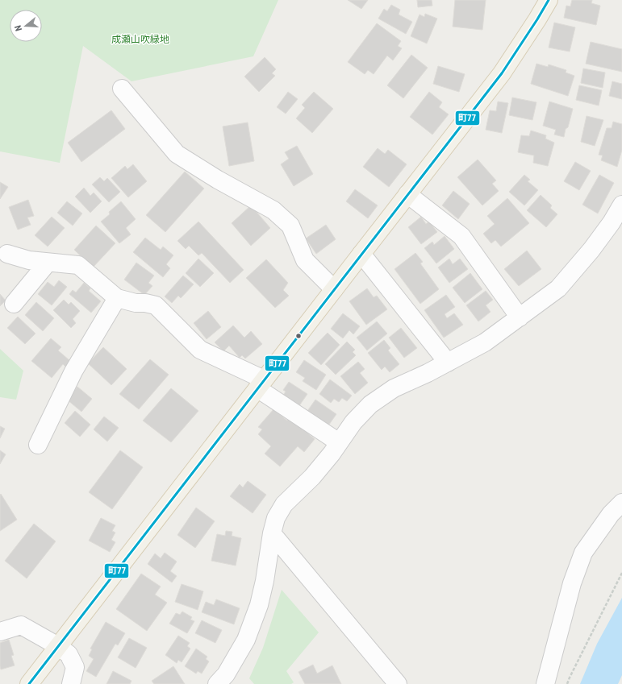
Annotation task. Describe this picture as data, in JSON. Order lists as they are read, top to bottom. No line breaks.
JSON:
{"parks":["成瀬山吹緑地"],"lines":["transit line 町77"],"north":"left"}
